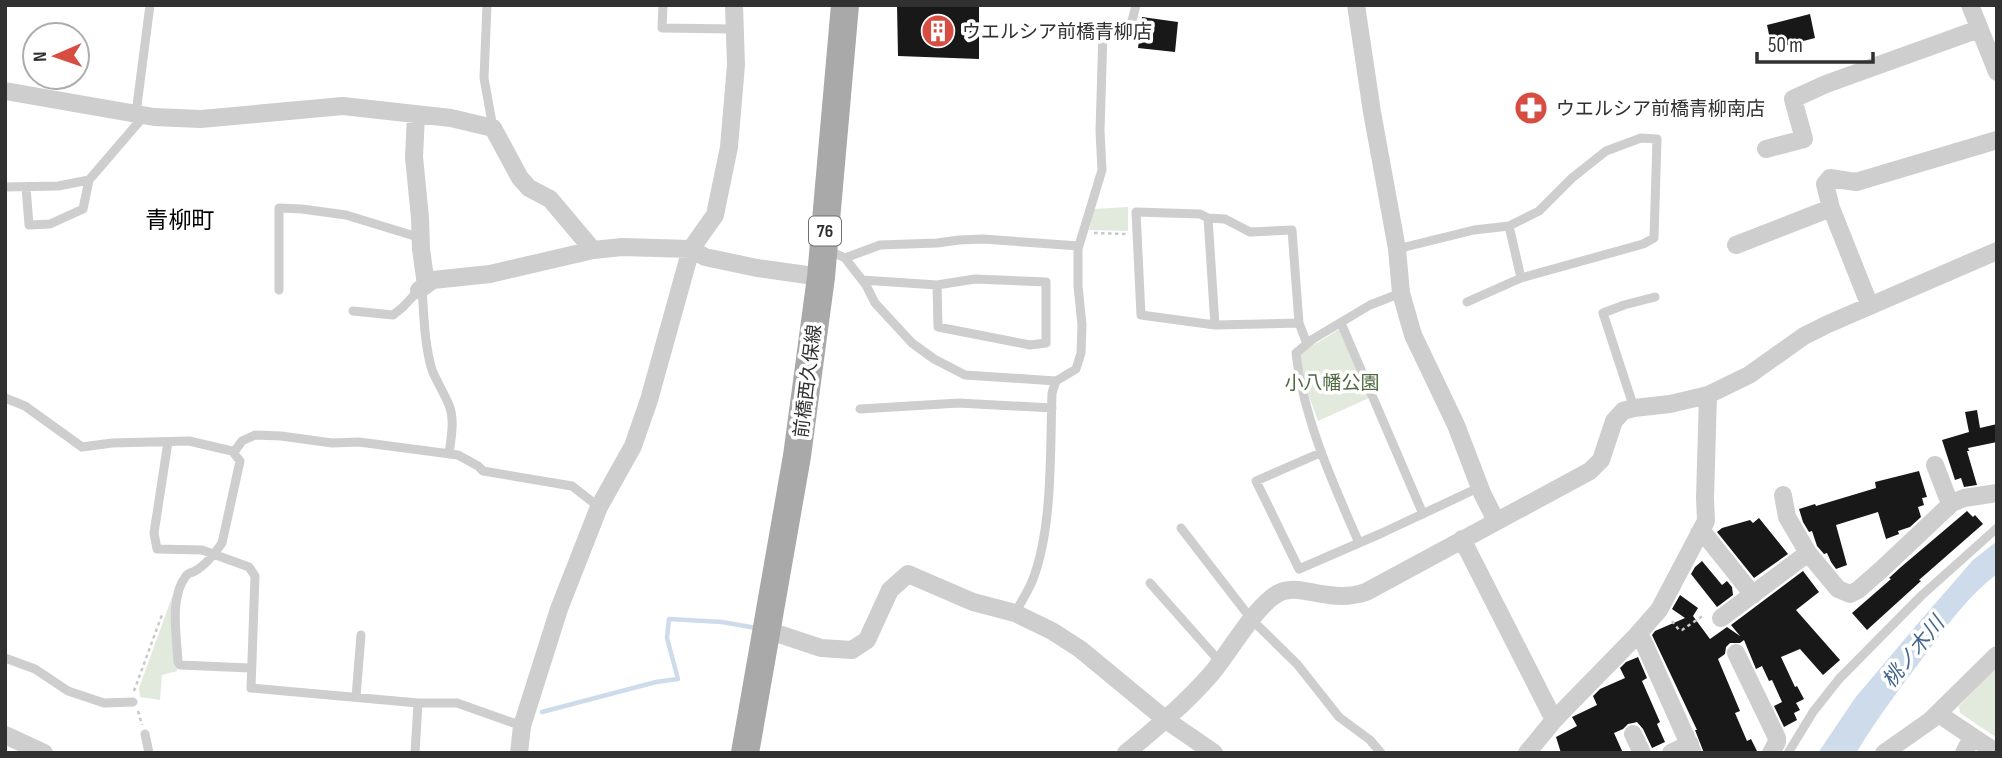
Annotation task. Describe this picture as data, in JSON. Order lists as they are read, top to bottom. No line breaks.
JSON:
{"streets":{"main road":["76","前橋西久保線"]},"districts":["青柳町"],"water":["桃ノ木川"],"parks":["小八幡公園"],"places":{"building":["ウエルシア前橋青柳店"],"pharmacy":["ウエルシア前橋青柳南店"]},"scale_bar":"50 m","north":"left"}
